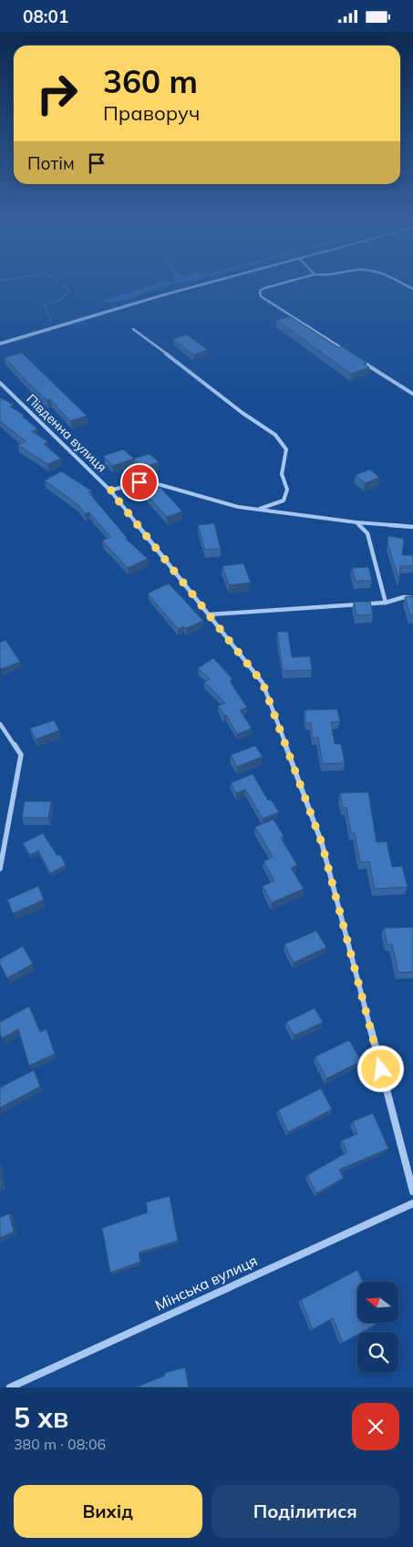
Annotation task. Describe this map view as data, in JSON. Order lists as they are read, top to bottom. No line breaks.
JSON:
{"streets":{"street":["Південна вулиця","Мінська вулиця"]},"north":"left","page":{"status":"08:01","turn":["360 m","Праворуч"],"then":"Потім","heading":["5 хв","380 m · 08:06"],"buttons":["Вихід","Поділитися"]}}
